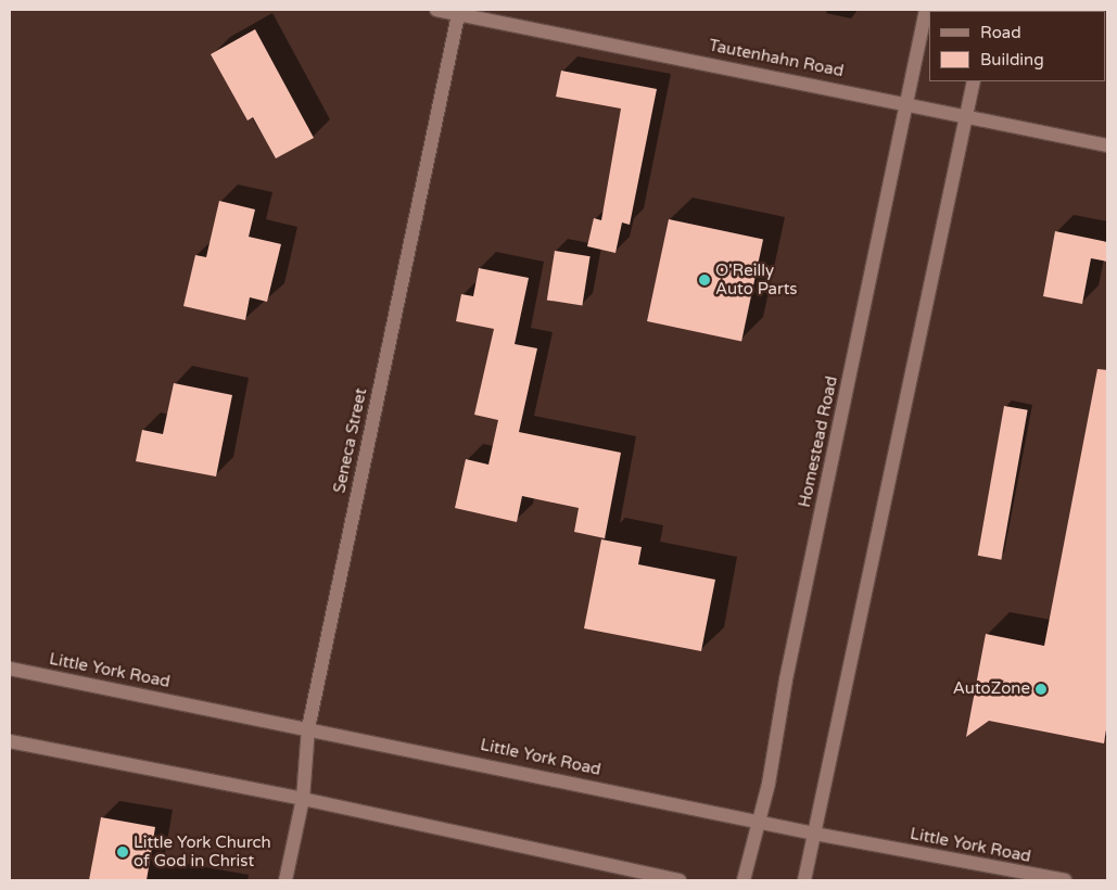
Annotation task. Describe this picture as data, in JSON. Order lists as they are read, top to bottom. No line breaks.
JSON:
{"streets":{"main road":["Tautenhahn Road","Seneca Street","Homestead Road","Little York Road"]},"crossings":[["Tautenhahn Road","Seneca Street"],["Tautenhahn Road","Homestead Road"],["Seneca Street","Little York Road"],["Homestead Road","Little York Road"]],"places":["O'Reilly Auto Parts","AutoZone","Little York Church of God in Christ"],"legend":["Road","Building"]}
